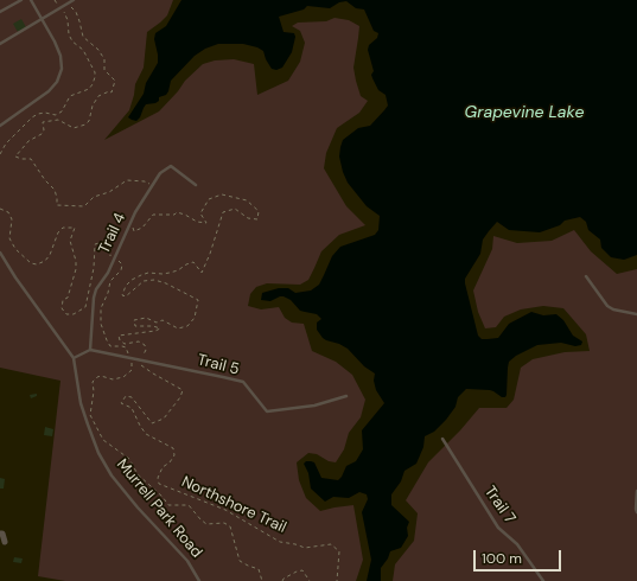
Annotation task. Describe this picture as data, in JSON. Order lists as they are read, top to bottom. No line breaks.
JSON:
{"streets":{"lane":["Trail 4","Trail 5","Trail 7","Murrell Park Road"],"path":["Northshore Trail"]},"crossings":[["Trail 4","Trail 5"],["Trail 5","Northshore Trail"]],"water":["Grapevine Lake"],"scale_bar":"100 m"}
